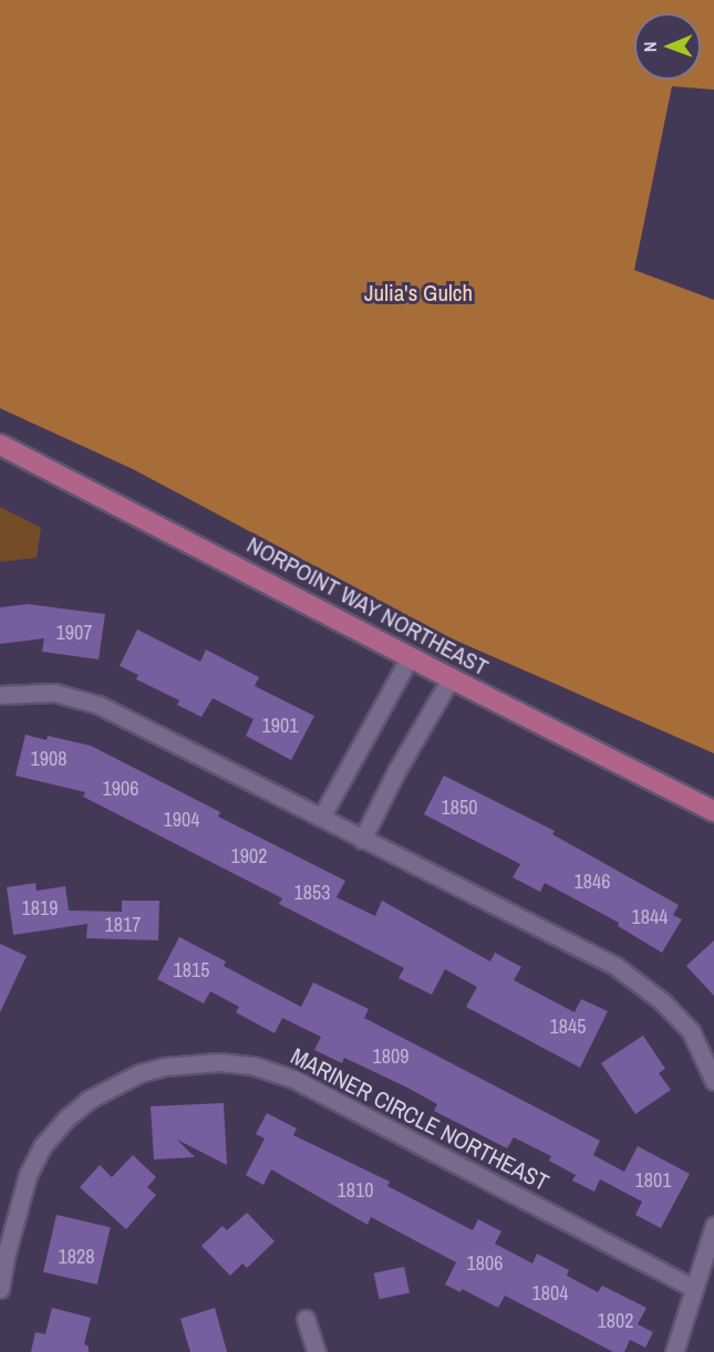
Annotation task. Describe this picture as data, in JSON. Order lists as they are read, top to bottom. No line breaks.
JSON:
{"streets":{"main road":["NORPOINT WAY NORTHEAST"],"street":["MARINER CIRCLE NORTHEAST"]},"parks":["Julia's Gulch"],"house_numbers":["1907","1901","1908","1906","1850","1904","1902","1846","1853","1819","1844","1817","1815","1845","1809","1801","1810","1828","1806","1804","1802"],"north":"left"}
